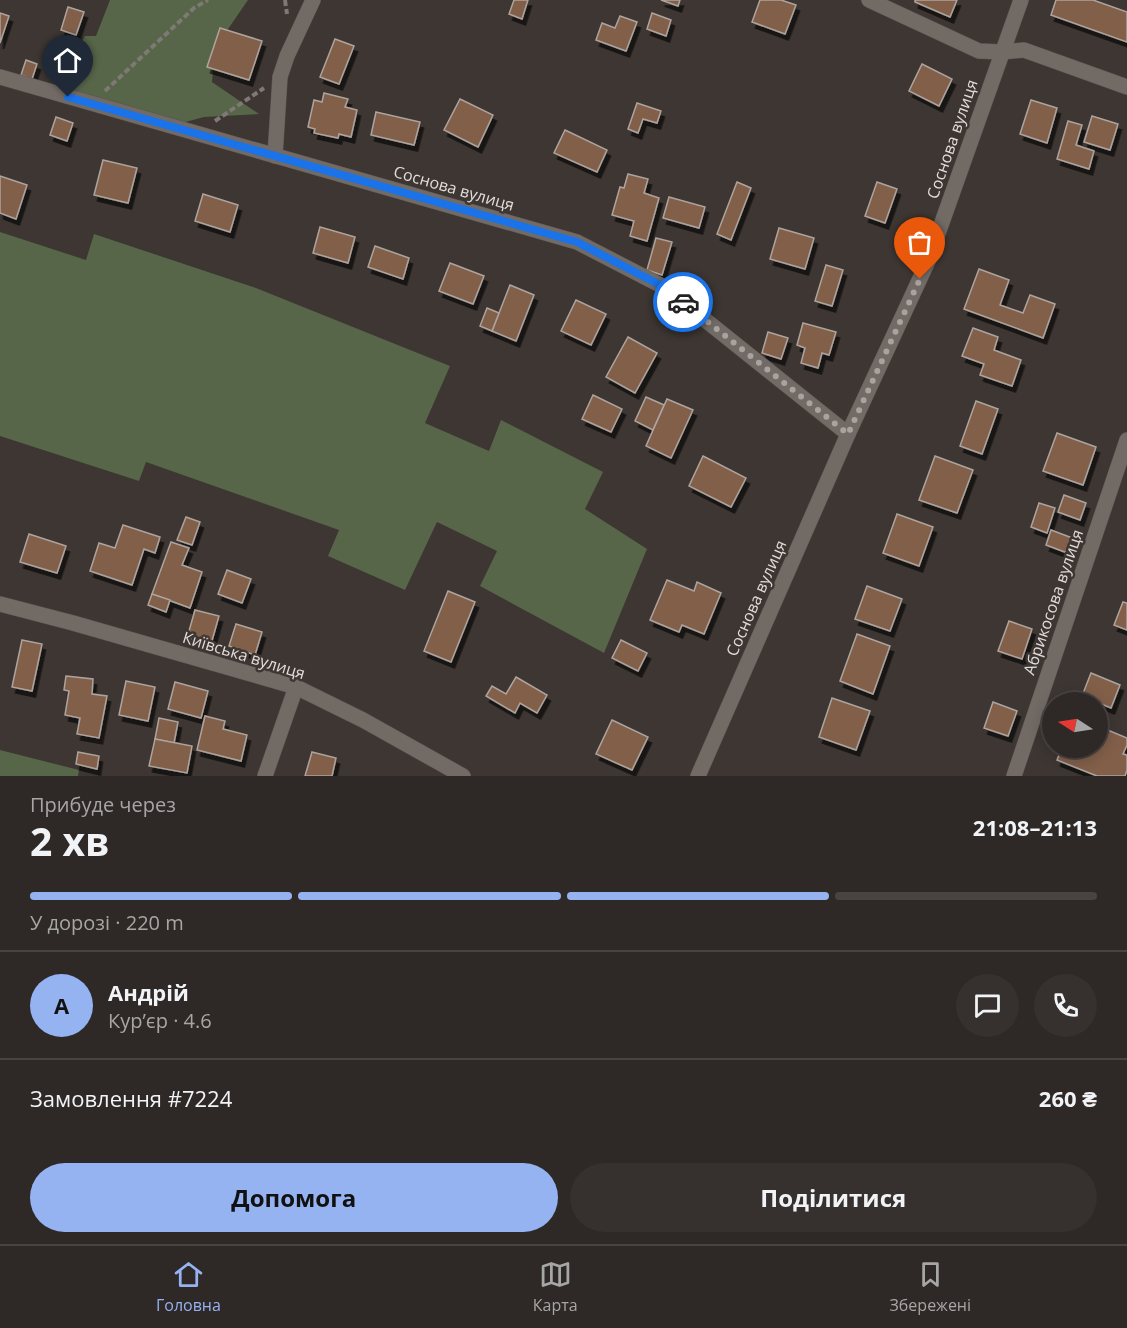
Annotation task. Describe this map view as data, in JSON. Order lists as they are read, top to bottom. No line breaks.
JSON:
{"streets":{"street":["Соснова вулиця","Абрикосова вулиця","Київська вулиця"]},"north":"left","page":{"heading":["2 хв","Прибуде через","21:08–21:13"],"panel":["Андрій","Кур’єр · 4.6","Замовлення #7224","260 ₴"],"bar":"У дорозі · 220 m","round":"А","buttons":["Допомога","Поділитися"],"tabs":["Головна","Карта","Збережені"]}}
